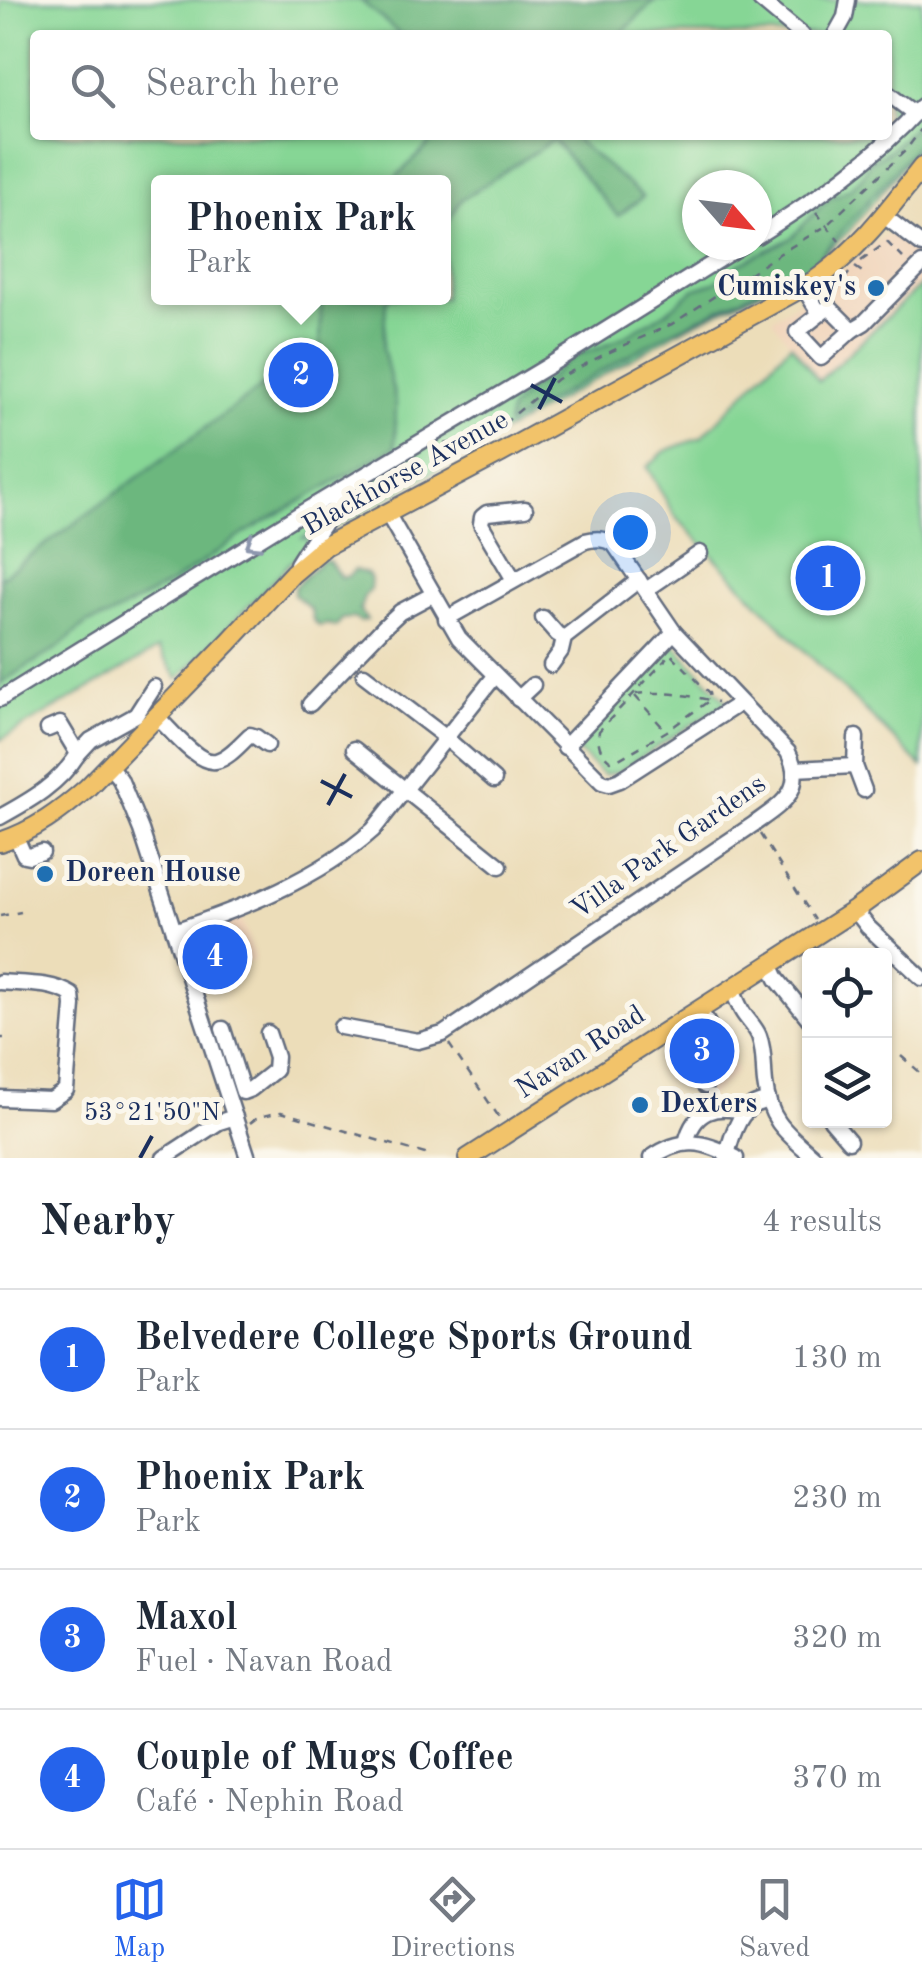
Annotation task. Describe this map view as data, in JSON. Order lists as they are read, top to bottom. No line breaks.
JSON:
{"streets":{"main road":["Blackhorse Avenue","Navan Road"],"street":["Villa Park Gardens"]},"places":["Cumiskey's","Doreen House","Dexters"],"north":"bottom right","page":{"search":"Search here","popup":["Phoenix Park","Park"],"pins":["2","1","4","3"],"heading":["Nearby","4 results"],"list":[{"mark":"1","name":"Belvedere College Sports Ground","note":"Park","value":"130 m"},{"mark":"2","name":"Phoenix Park","note":"Park","value":"230 m"},{"mark":"3","name":"Maxol","note":"Fuel · Navan Road","value":"320 m"},{"mark":"4","name":"Couple of Mugs Coffee","note":"Café · Nephin Road","value":"370 m"}],"nav":["Map","Directions","Saved"]},"coordinates":["53°21'50\"N"]}
